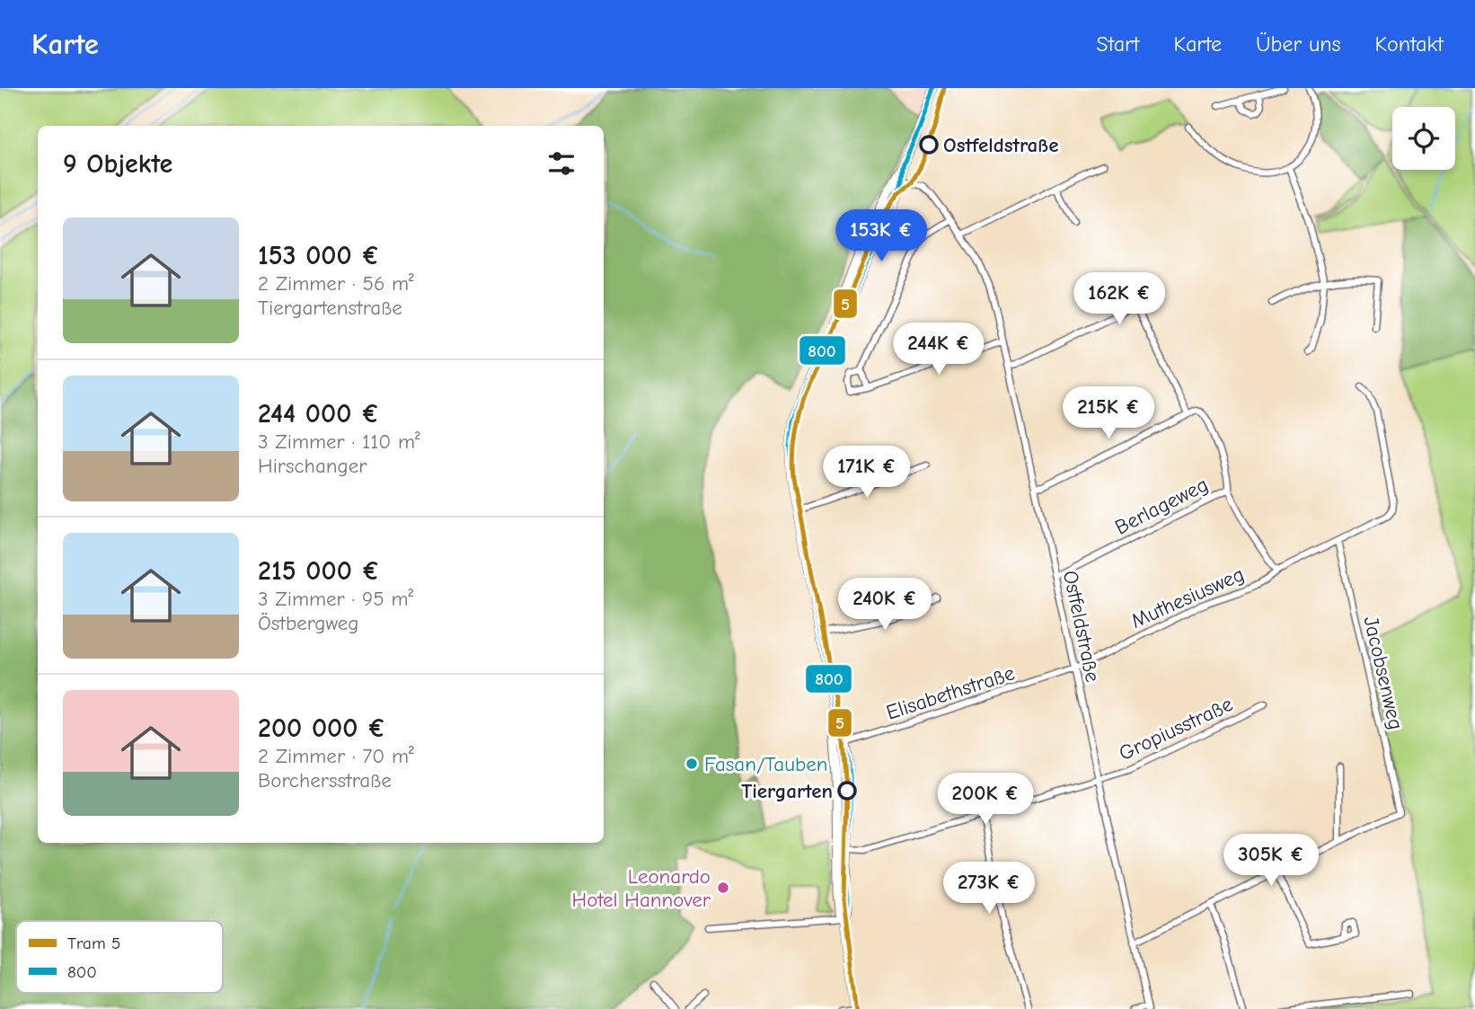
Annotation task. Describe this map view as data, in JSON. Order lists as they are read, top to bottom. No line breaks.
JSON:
{"streets":{"street":["Berlageweg","Muthesiusweg","Ostfeldstraße","Jacobsenweg","Elisabethstraße","Gropiusstraße"]},"crossings":[["Berlageweg","Muthesiusweg"],["Berlageweg","Ostfeldstraße"],["Muthesiusweg","Ostfeldstraße"],["Muthesiusweg","Jacobsenweg"],["Muthesiusweg","Elisabethstraße"],["Ostfeldstraße","Elisabethstraße"],["Ostfeldstraße","Gropiusstraße"]],"places":["Ostfeldstraße","Fasan/Tauben","Tiergarten","Leonardo Hotel Hannover"],"lines":["tram line 5","transit line 800"],"legend":["Tram 5","800"],"page":{"header":"Karte","nav":["Start","Karte","Über uns","Kontakt"],"heading":"9 Objekte","list":[{"name":"153 000 €","note":"2 Zimmer · 56 m² · Tiergartenstraße"},{"name":"244 000 €","note":"3 Zimmer · 110 m² · Hirschanger"},{"name":"215 000 €","note":"3 Zimmer · 95 m² · Östbergweg"},{"name":"200 000 €","note":"2 Zimmer · 70 m² · Borchersstraße"}],"price":["153K €","162K €","244K €","215K €","171K €","240K €","200K €","305K €","273K €"]}}
